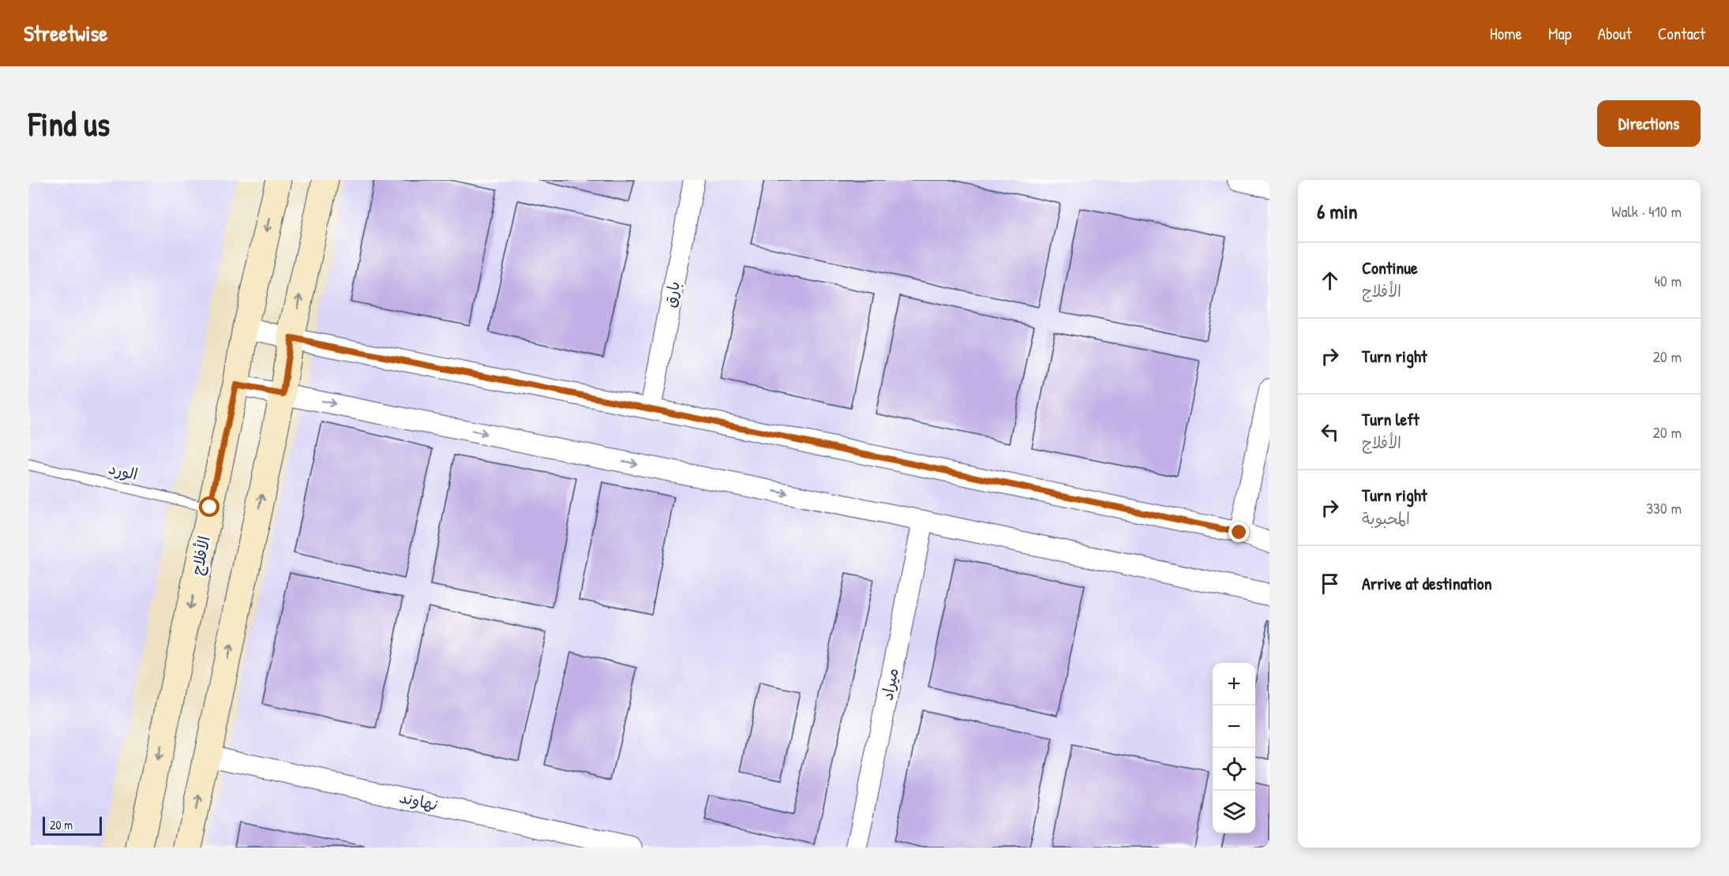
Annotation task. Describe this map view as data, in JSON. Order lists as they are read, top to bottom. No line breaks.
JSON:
{"streets":{"street":["بارق","الأفلاج","ميراد","نهاوند"],"lane":["الورد"]},"crossings":[["الورد","الأفلاج"]],"scale_bar":"20 m","page":{"header":"Streetwise","nav":["Home","Map","About","Contact"],"buttons":"Directions","title":"Find us","heading":["6 min","Walk · 410 m"],"list":[["Continue","الأفلاج","40 m"],["Turn right","20 m"],["Turn left","الأفلاج","20 m"],["Turn right","المحبوبة","330 m"],"Arrive at destination"],"map_buttons":["+","−"],"scale":"20 m"}}
